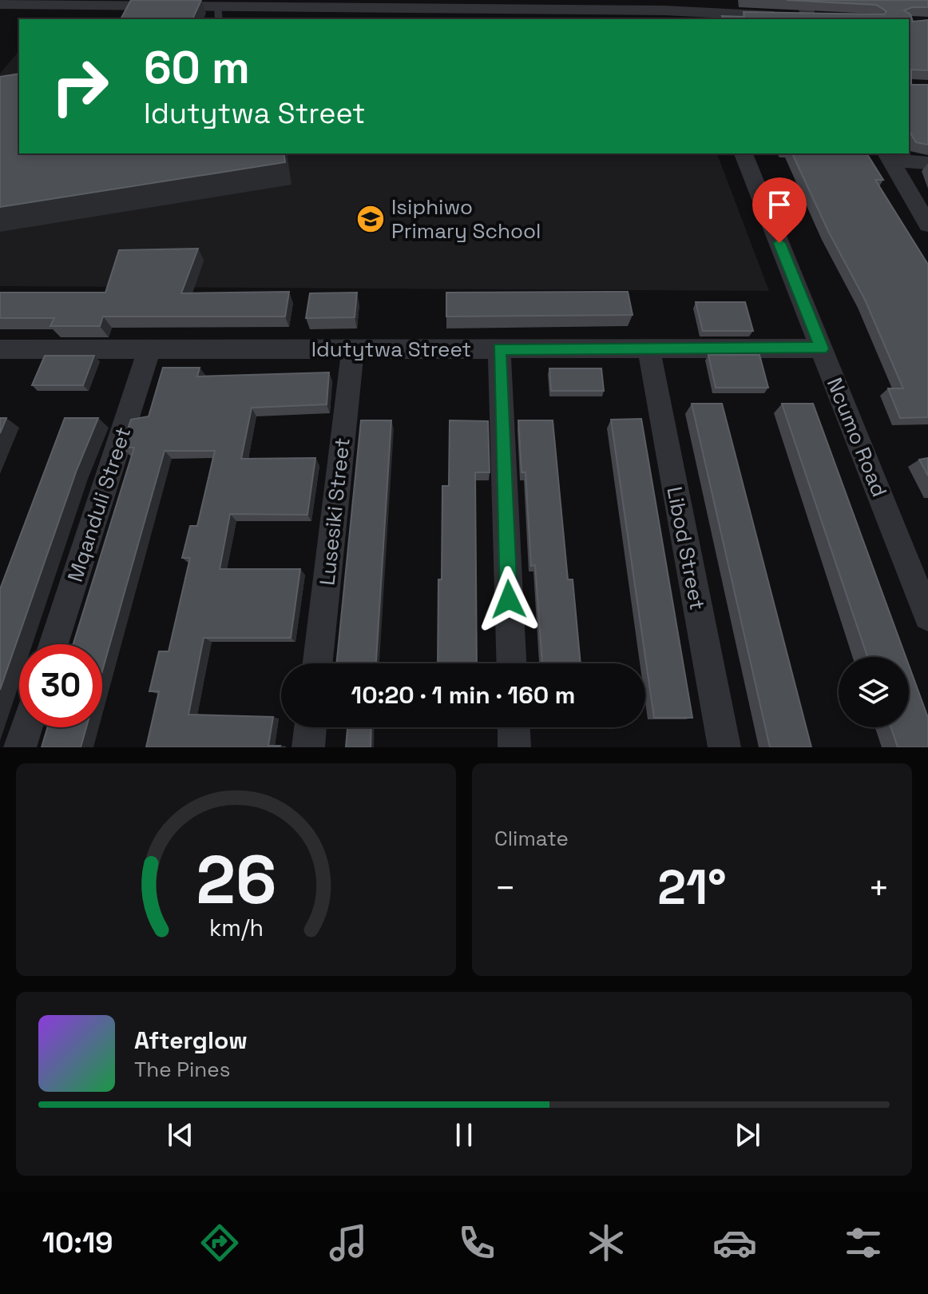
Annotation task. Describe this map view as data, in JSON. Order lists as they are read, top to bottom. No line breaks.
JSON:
{"streets":{"street":["Idutytwa Street","Ncumo Road","Mqanduli Street","Lusesiki Street","Libod Street"]},"crossings":[["Idutytwa Street","Ncumo Road"],["Idutytwa Street","Mqanduli Street"],["Idutytwa Street","Lusesiki Street"],["Idutytwa Street","Libod Street"]],"places":{"school or university":["Isiphiwo Primary School"]},"page":{"turn":["60 m","Idutytwa Street"],"limit":"30","trip":"10:20 · 1 min · 160 m","tile":"Climate","heat":["−","21°","+"],"song":["Afterglow","The Pines"],"tabs":"10:19","gauge":["26","km/h"]}}
